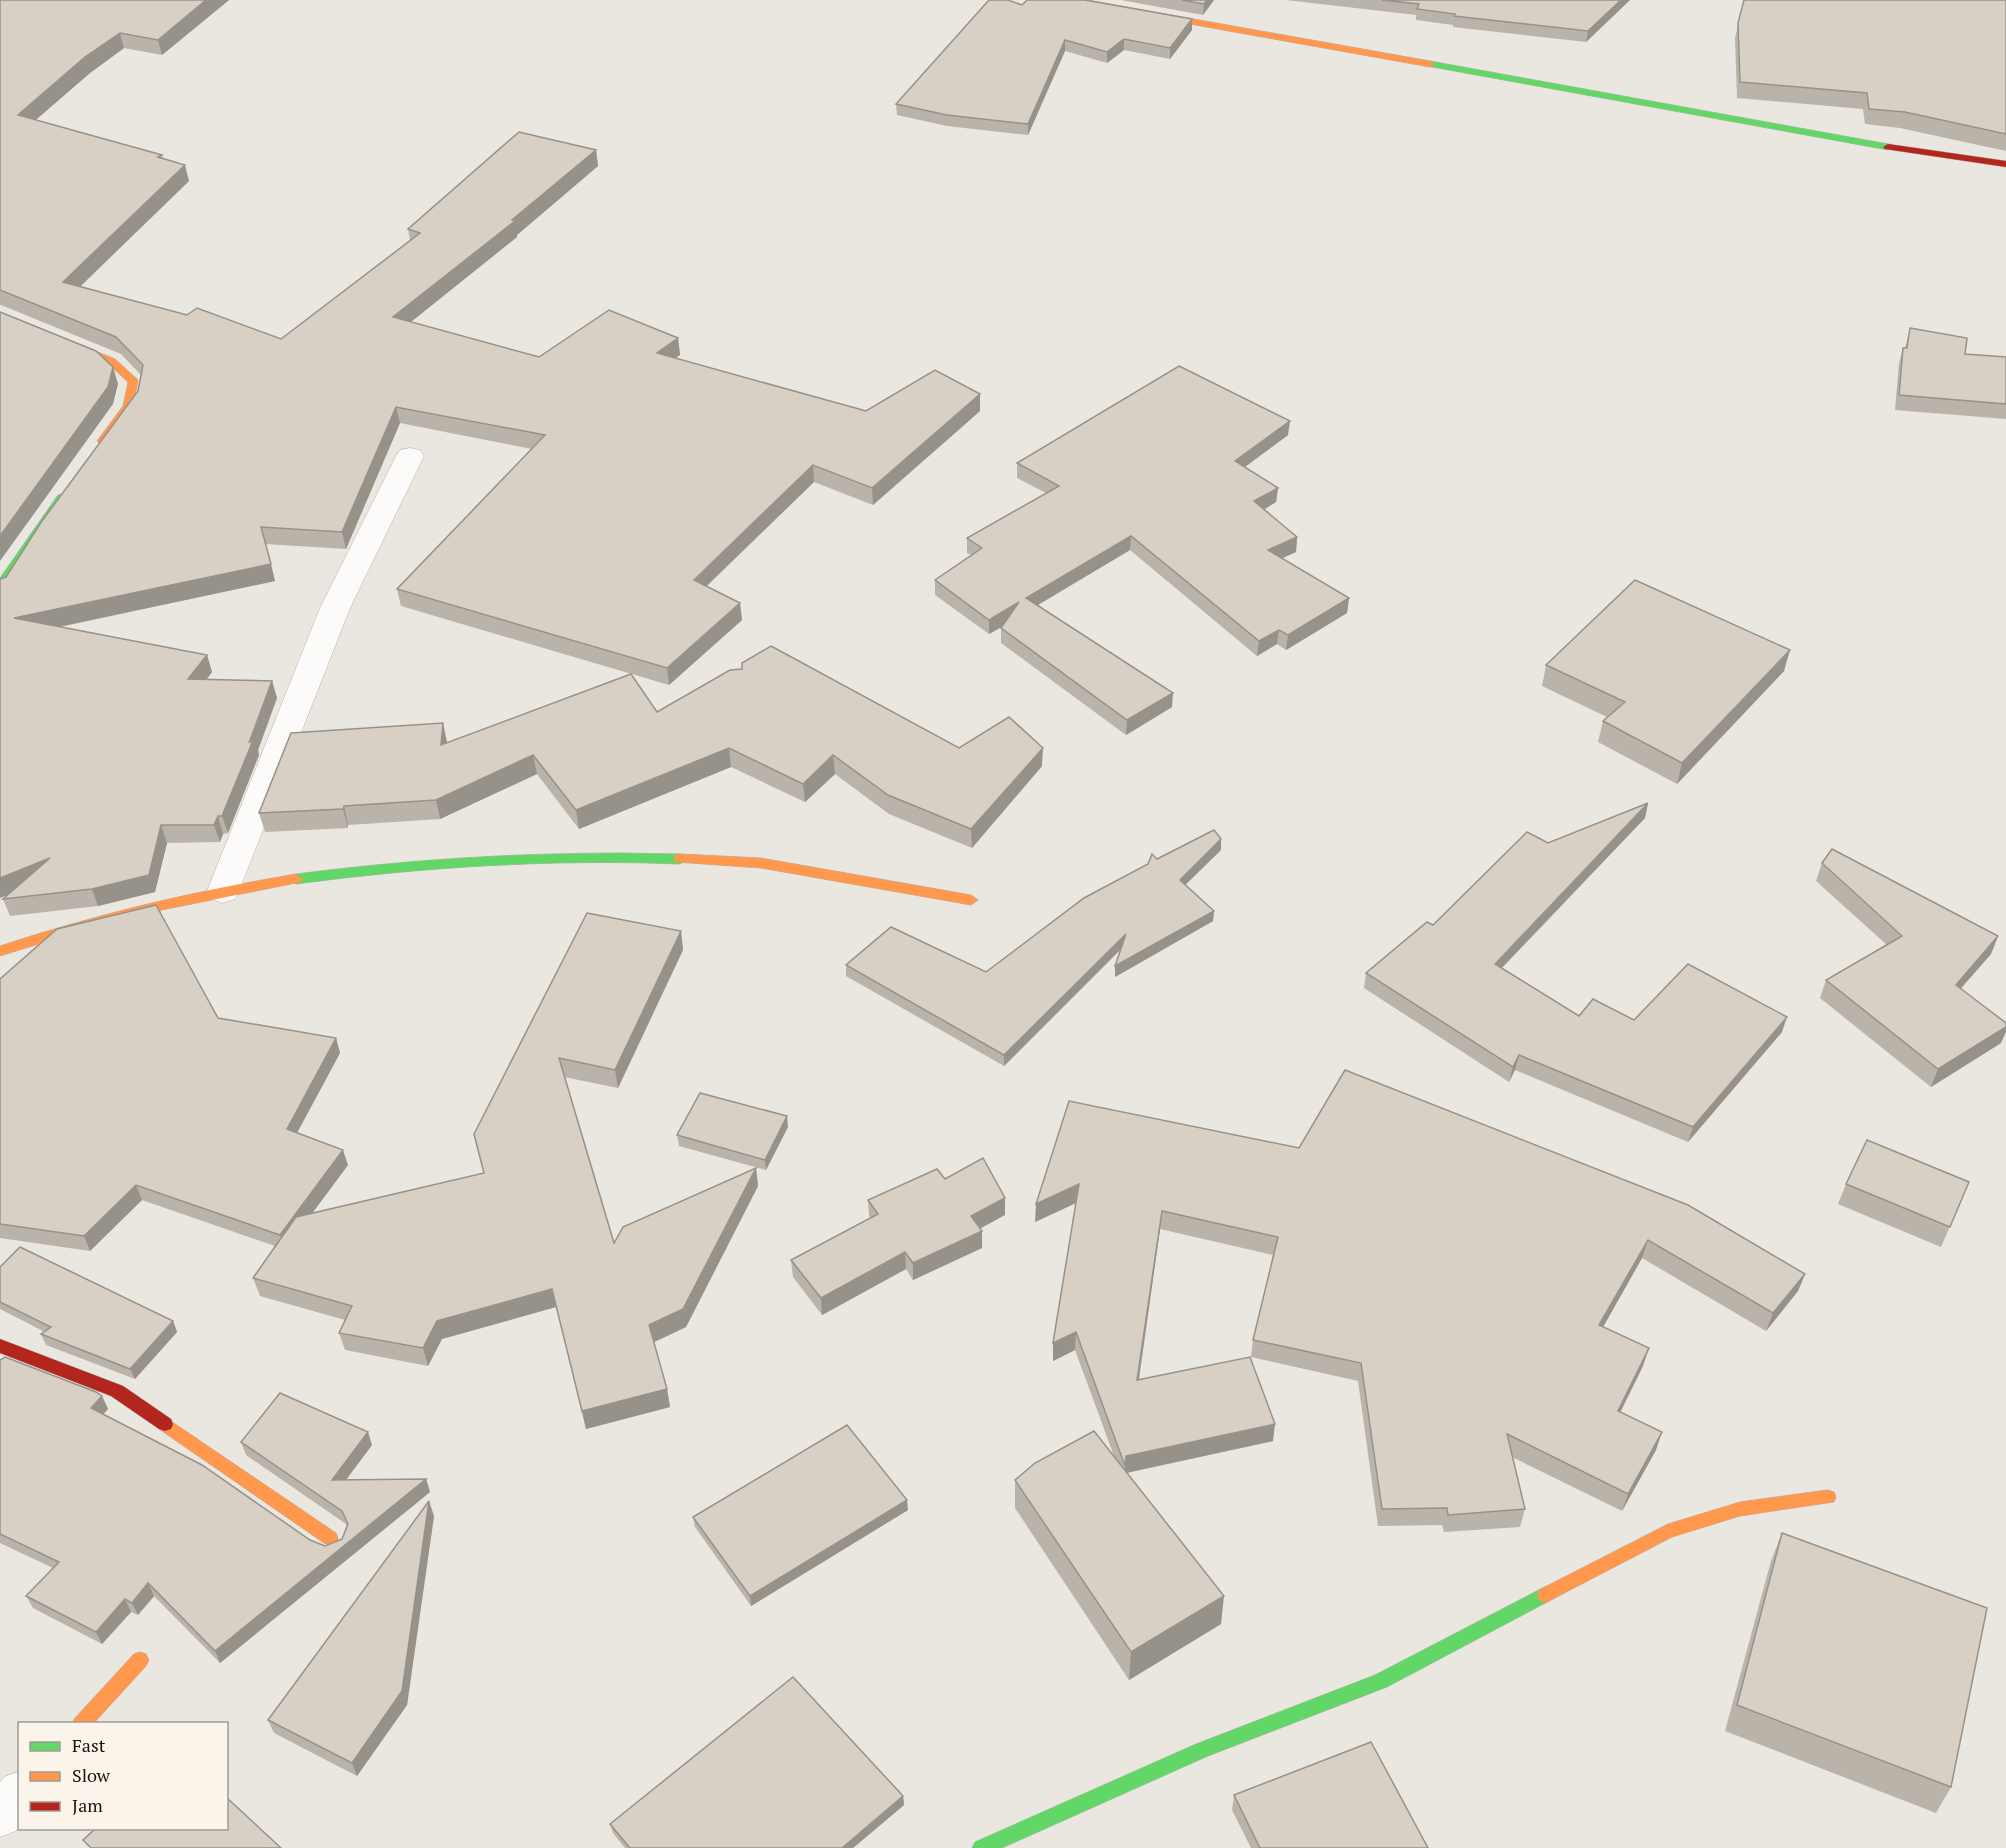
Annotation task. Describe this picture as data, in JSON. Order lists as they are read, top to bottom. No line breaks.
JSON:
{"legend":["Fast","Slow","Jam"]}
